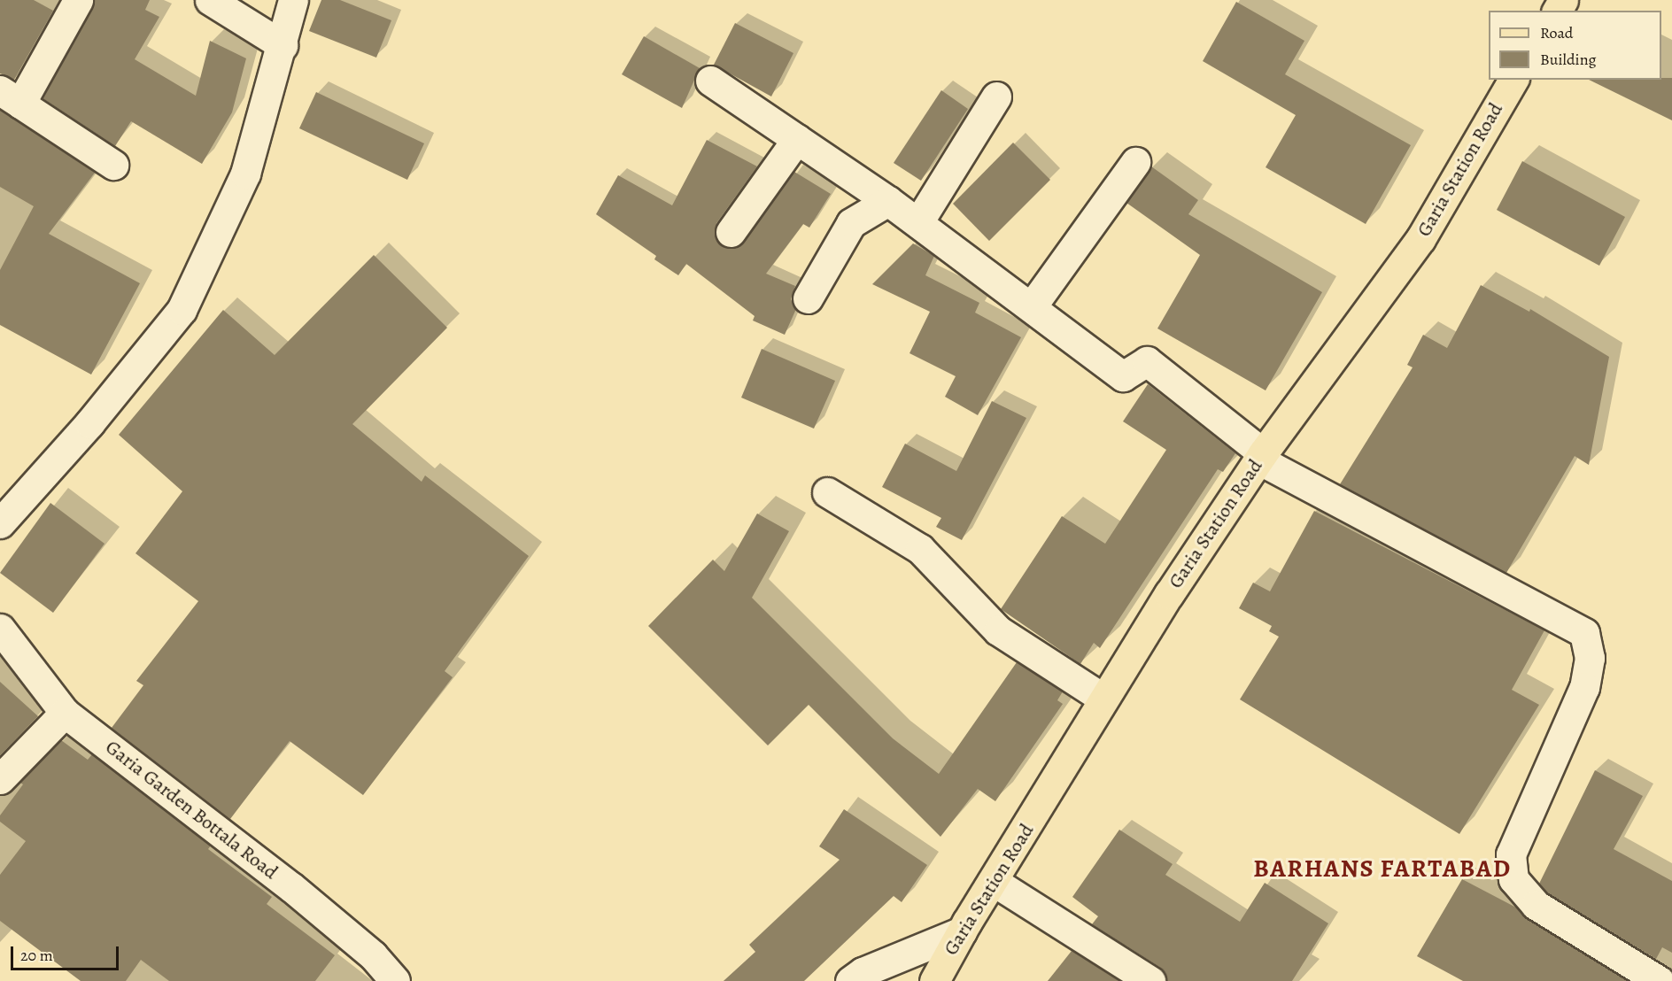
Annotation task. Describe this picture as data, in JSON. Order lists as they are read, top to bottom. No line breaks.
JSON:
{"streets":{"main road":["Garia Station Road"],"street":["Garia Garden Bottala Road"]},"districts":["BARHANS FARTABAD"],"legend":["Road","Building"],"scale_bar":"20 m"}
